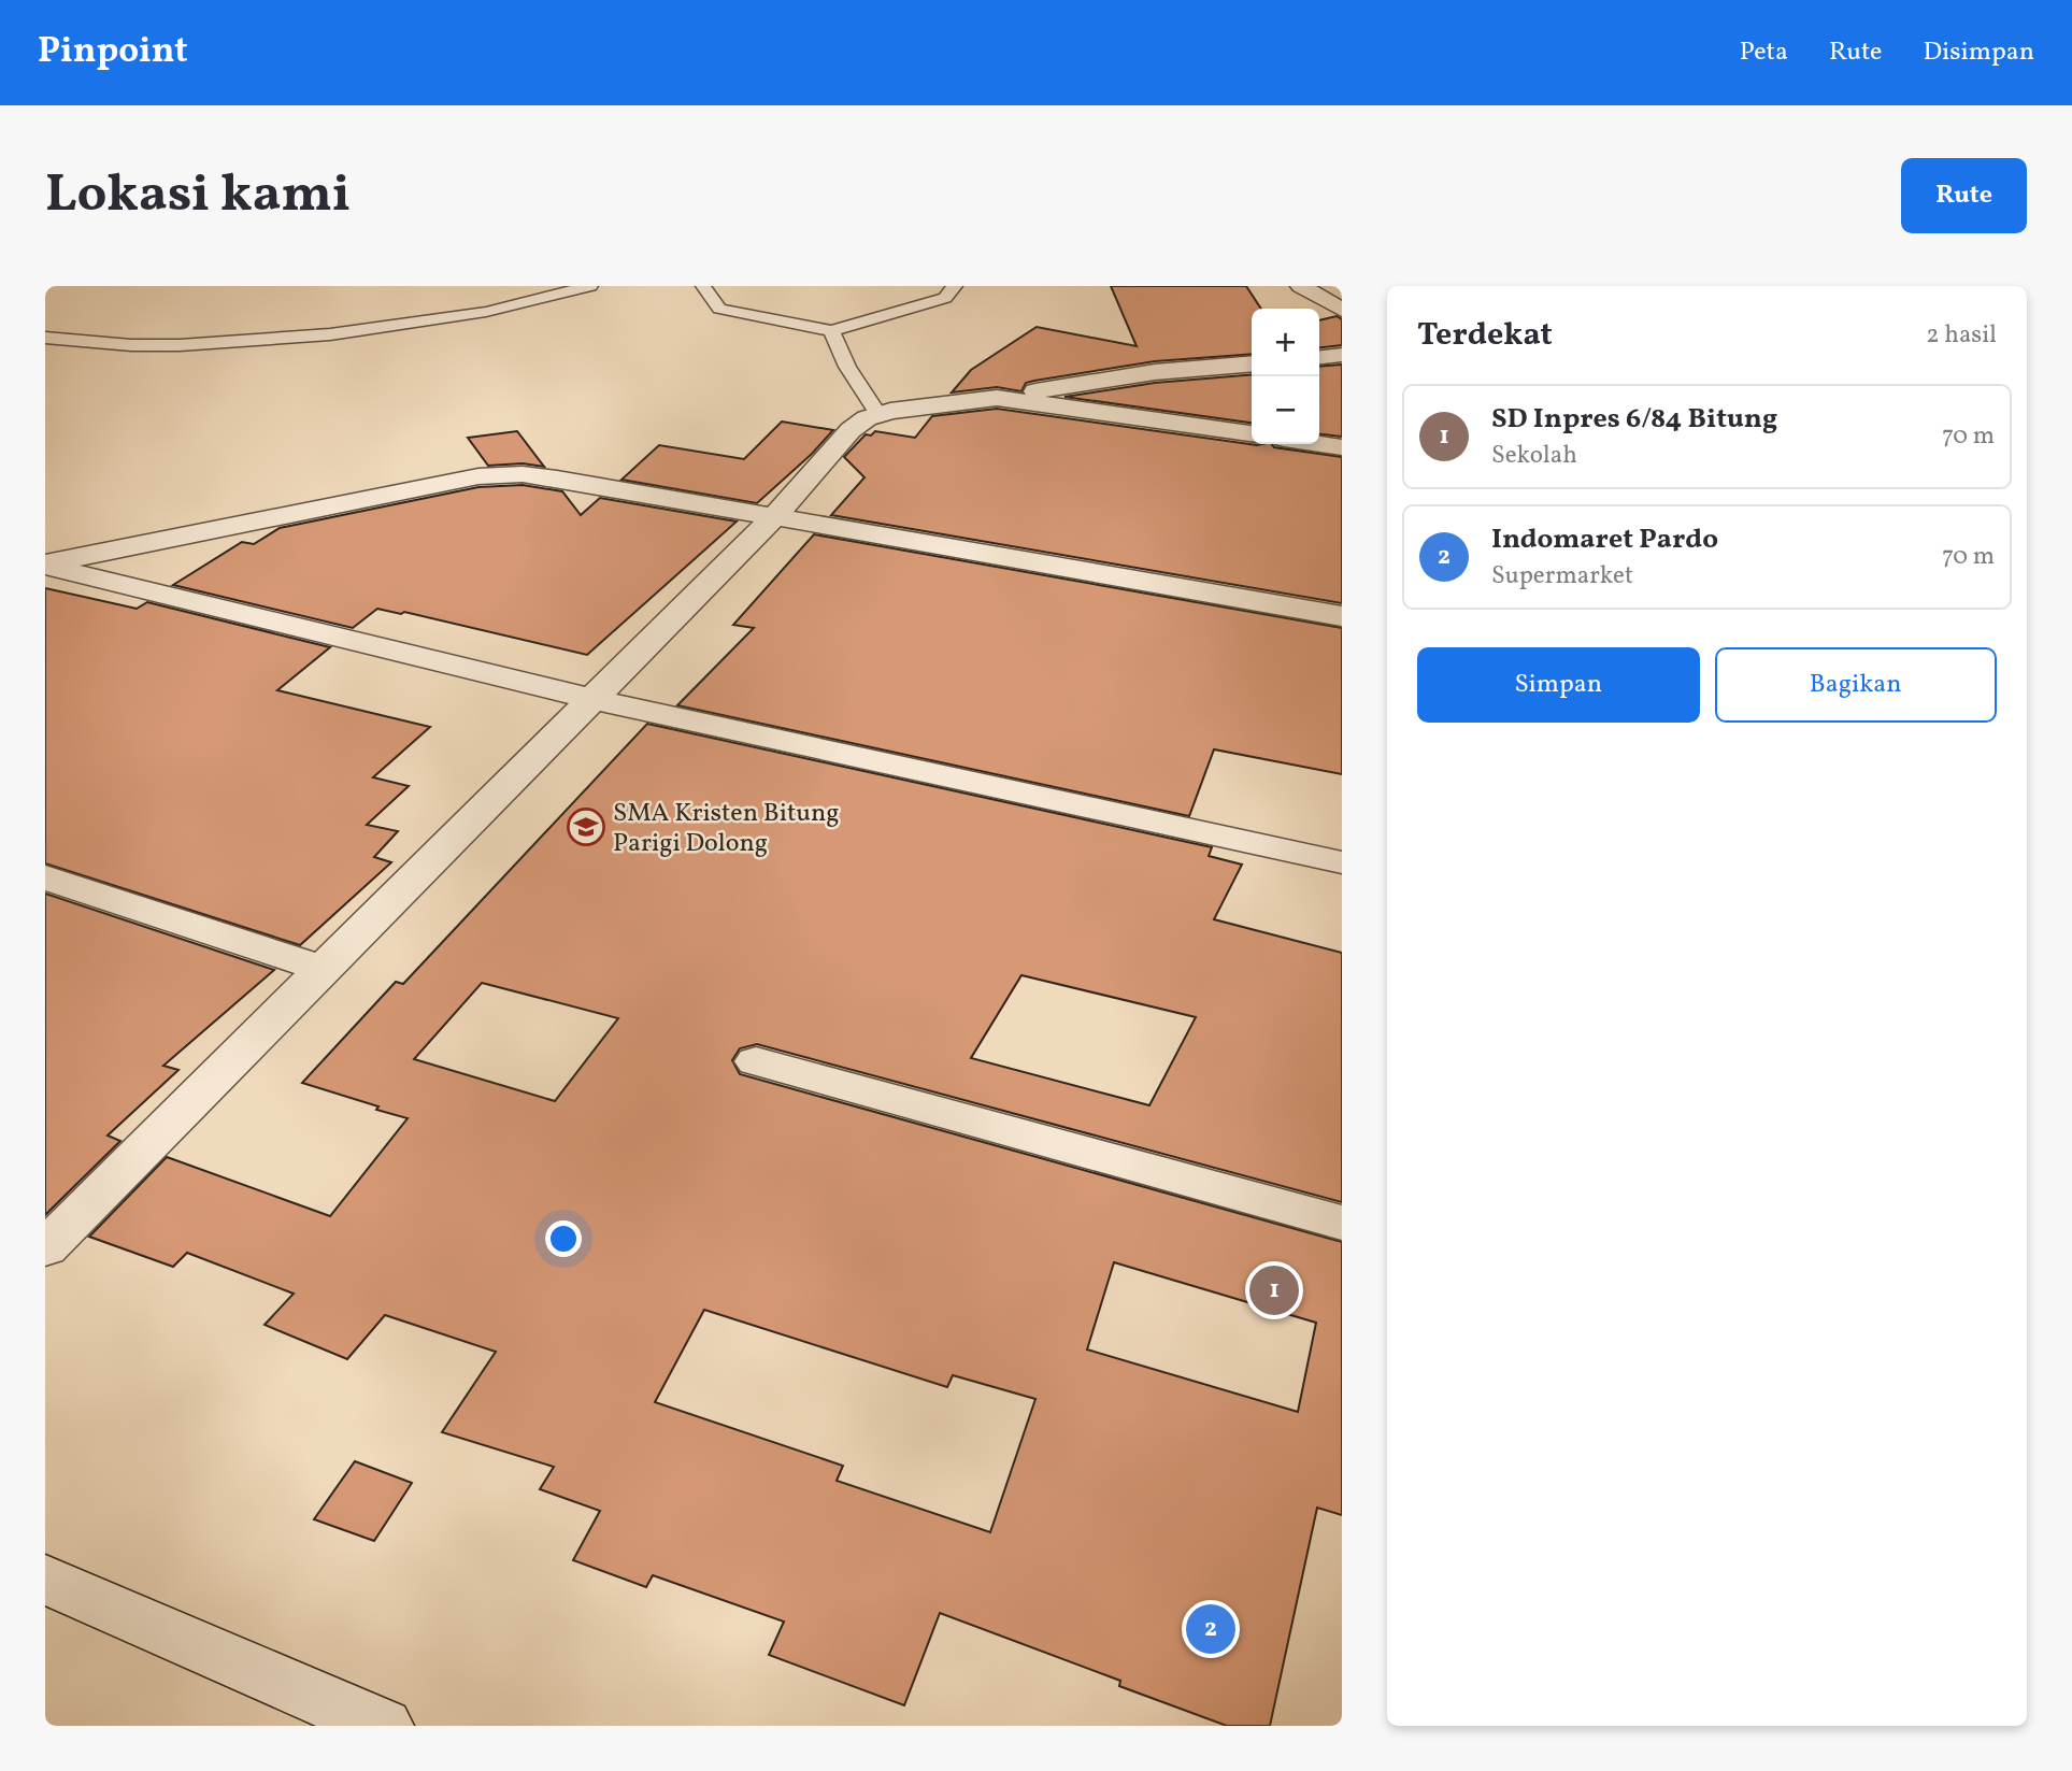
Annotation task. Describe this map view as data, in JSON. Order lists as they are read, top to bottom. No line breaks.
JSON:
{"places":{"school or university":["SMA Kristen Bitung Parigi Dolong"]},"page":{"header":"Pinpoint","nav":["Peta","Rute","Disimpan"],"buttons":["Rute",["Simpan","Bagikan"]],"title":"Lokasi kami","heading":["Terdekat","2 hasil"],"map_buttons":["+","−"],"list":[{"mark":"1","name":"SD Inpres 6/84 Bitung","note":"Sekolah","value":"70 m"},{"mark":"2","name":"Indomaret Pardo","note":"Supermarket","value":"70 m"}],"pins":["1","2"]}}
